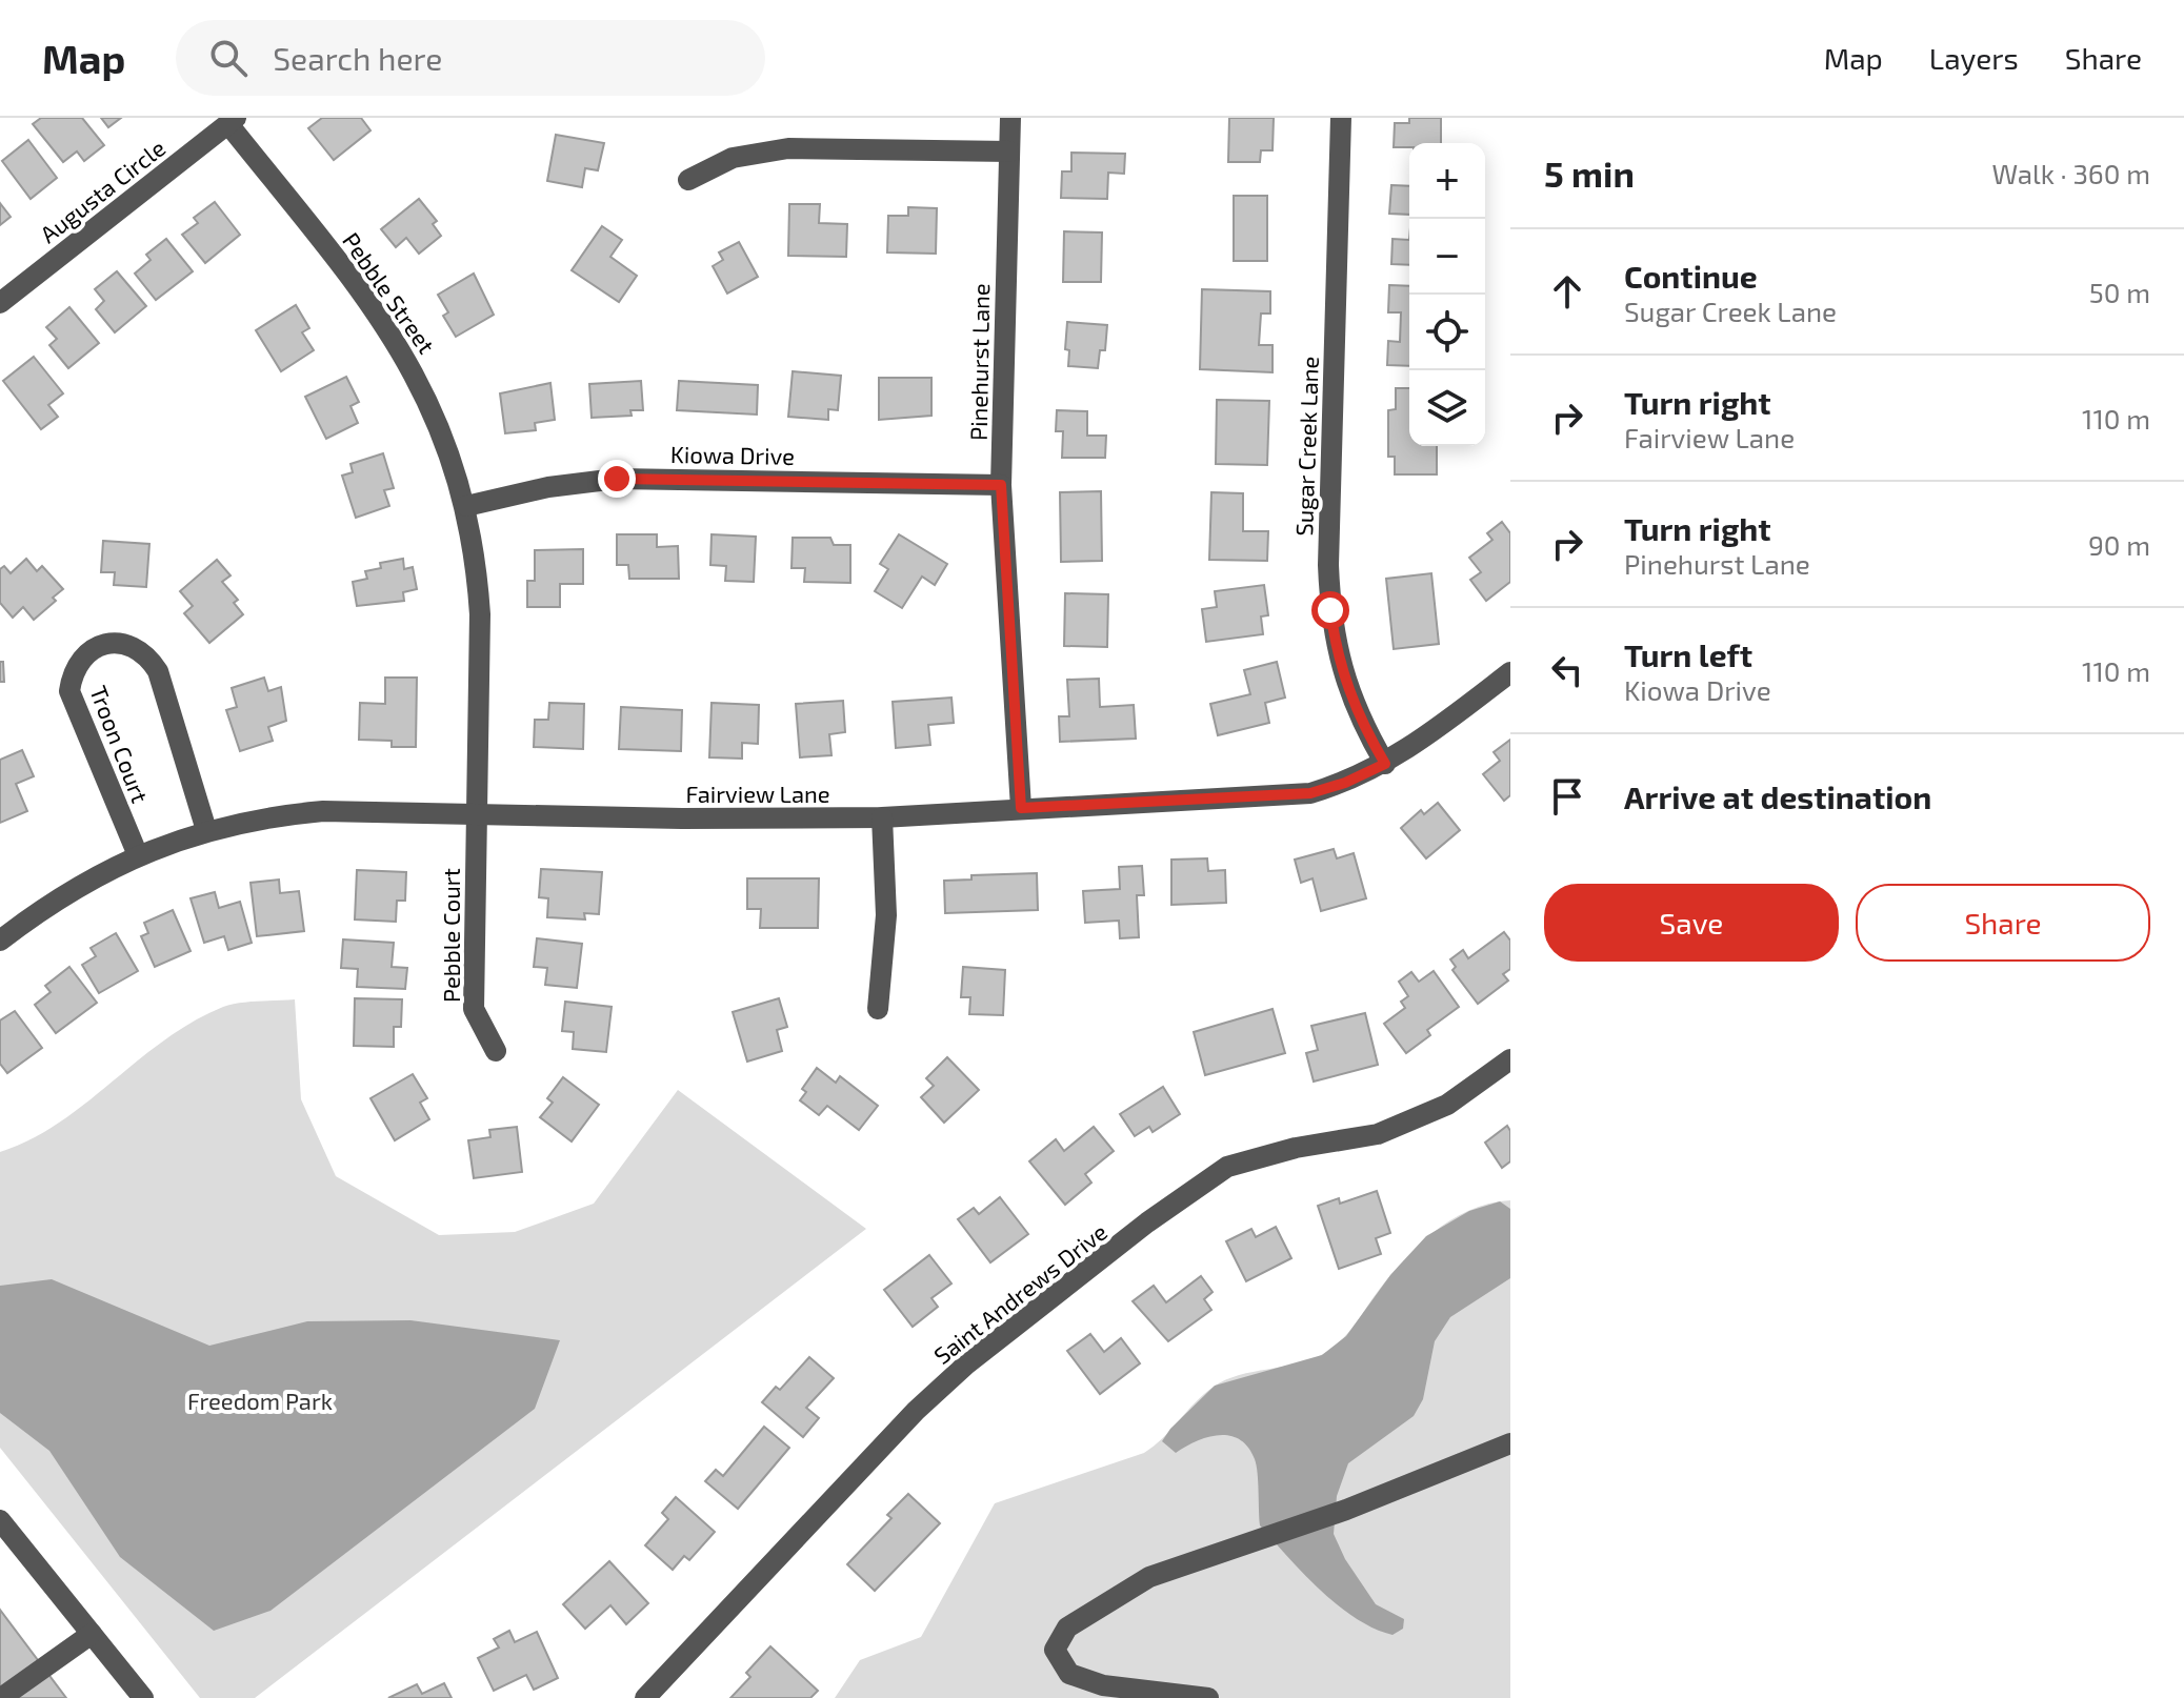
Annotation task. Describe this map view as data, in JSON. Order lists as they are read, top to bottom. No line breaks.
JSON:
{"streets":{"street":["Augusta Circle","Pebble Street","Pinehurst Lane","Sugar Creek Lane","Kiowa Drive","Troon Court","Fairview Lane","Pebble Court","Saint Andrews Drive"]},"crossings":[["Augusta Circle","Pebble Street"],["Pebble Street","Kiowa Drive"],["Pebble Street","Fairview Lane"],["Pebble Street","Pebble Court"],["Pinehurst Lane","Kiowa Drive"],["Pinehurst Lane","Fairview Lane"],["Sugar Creek Lane","Fairview Lane"],["Troon Court","Fairview Lane"],["Fairview Lane","Pebble Court"]],"parks":["Freedom Park"],"page":{"header":"Map","search":"Search here","nav":["Map","Layers","Share"],"heading":["5 min","Walk · 360 m"],"map_buttons":["+","−"],"list":[["Continue","Sugar Creek Lane","50 m"],["Turn right","Fairview Lane","110 m"],["Turn right","Pinehurst Lane","90 m"],["Turn left","Kiowa Drive","110 m"],"Arrive at destination"],"buttons":["Save","Share"]}}
